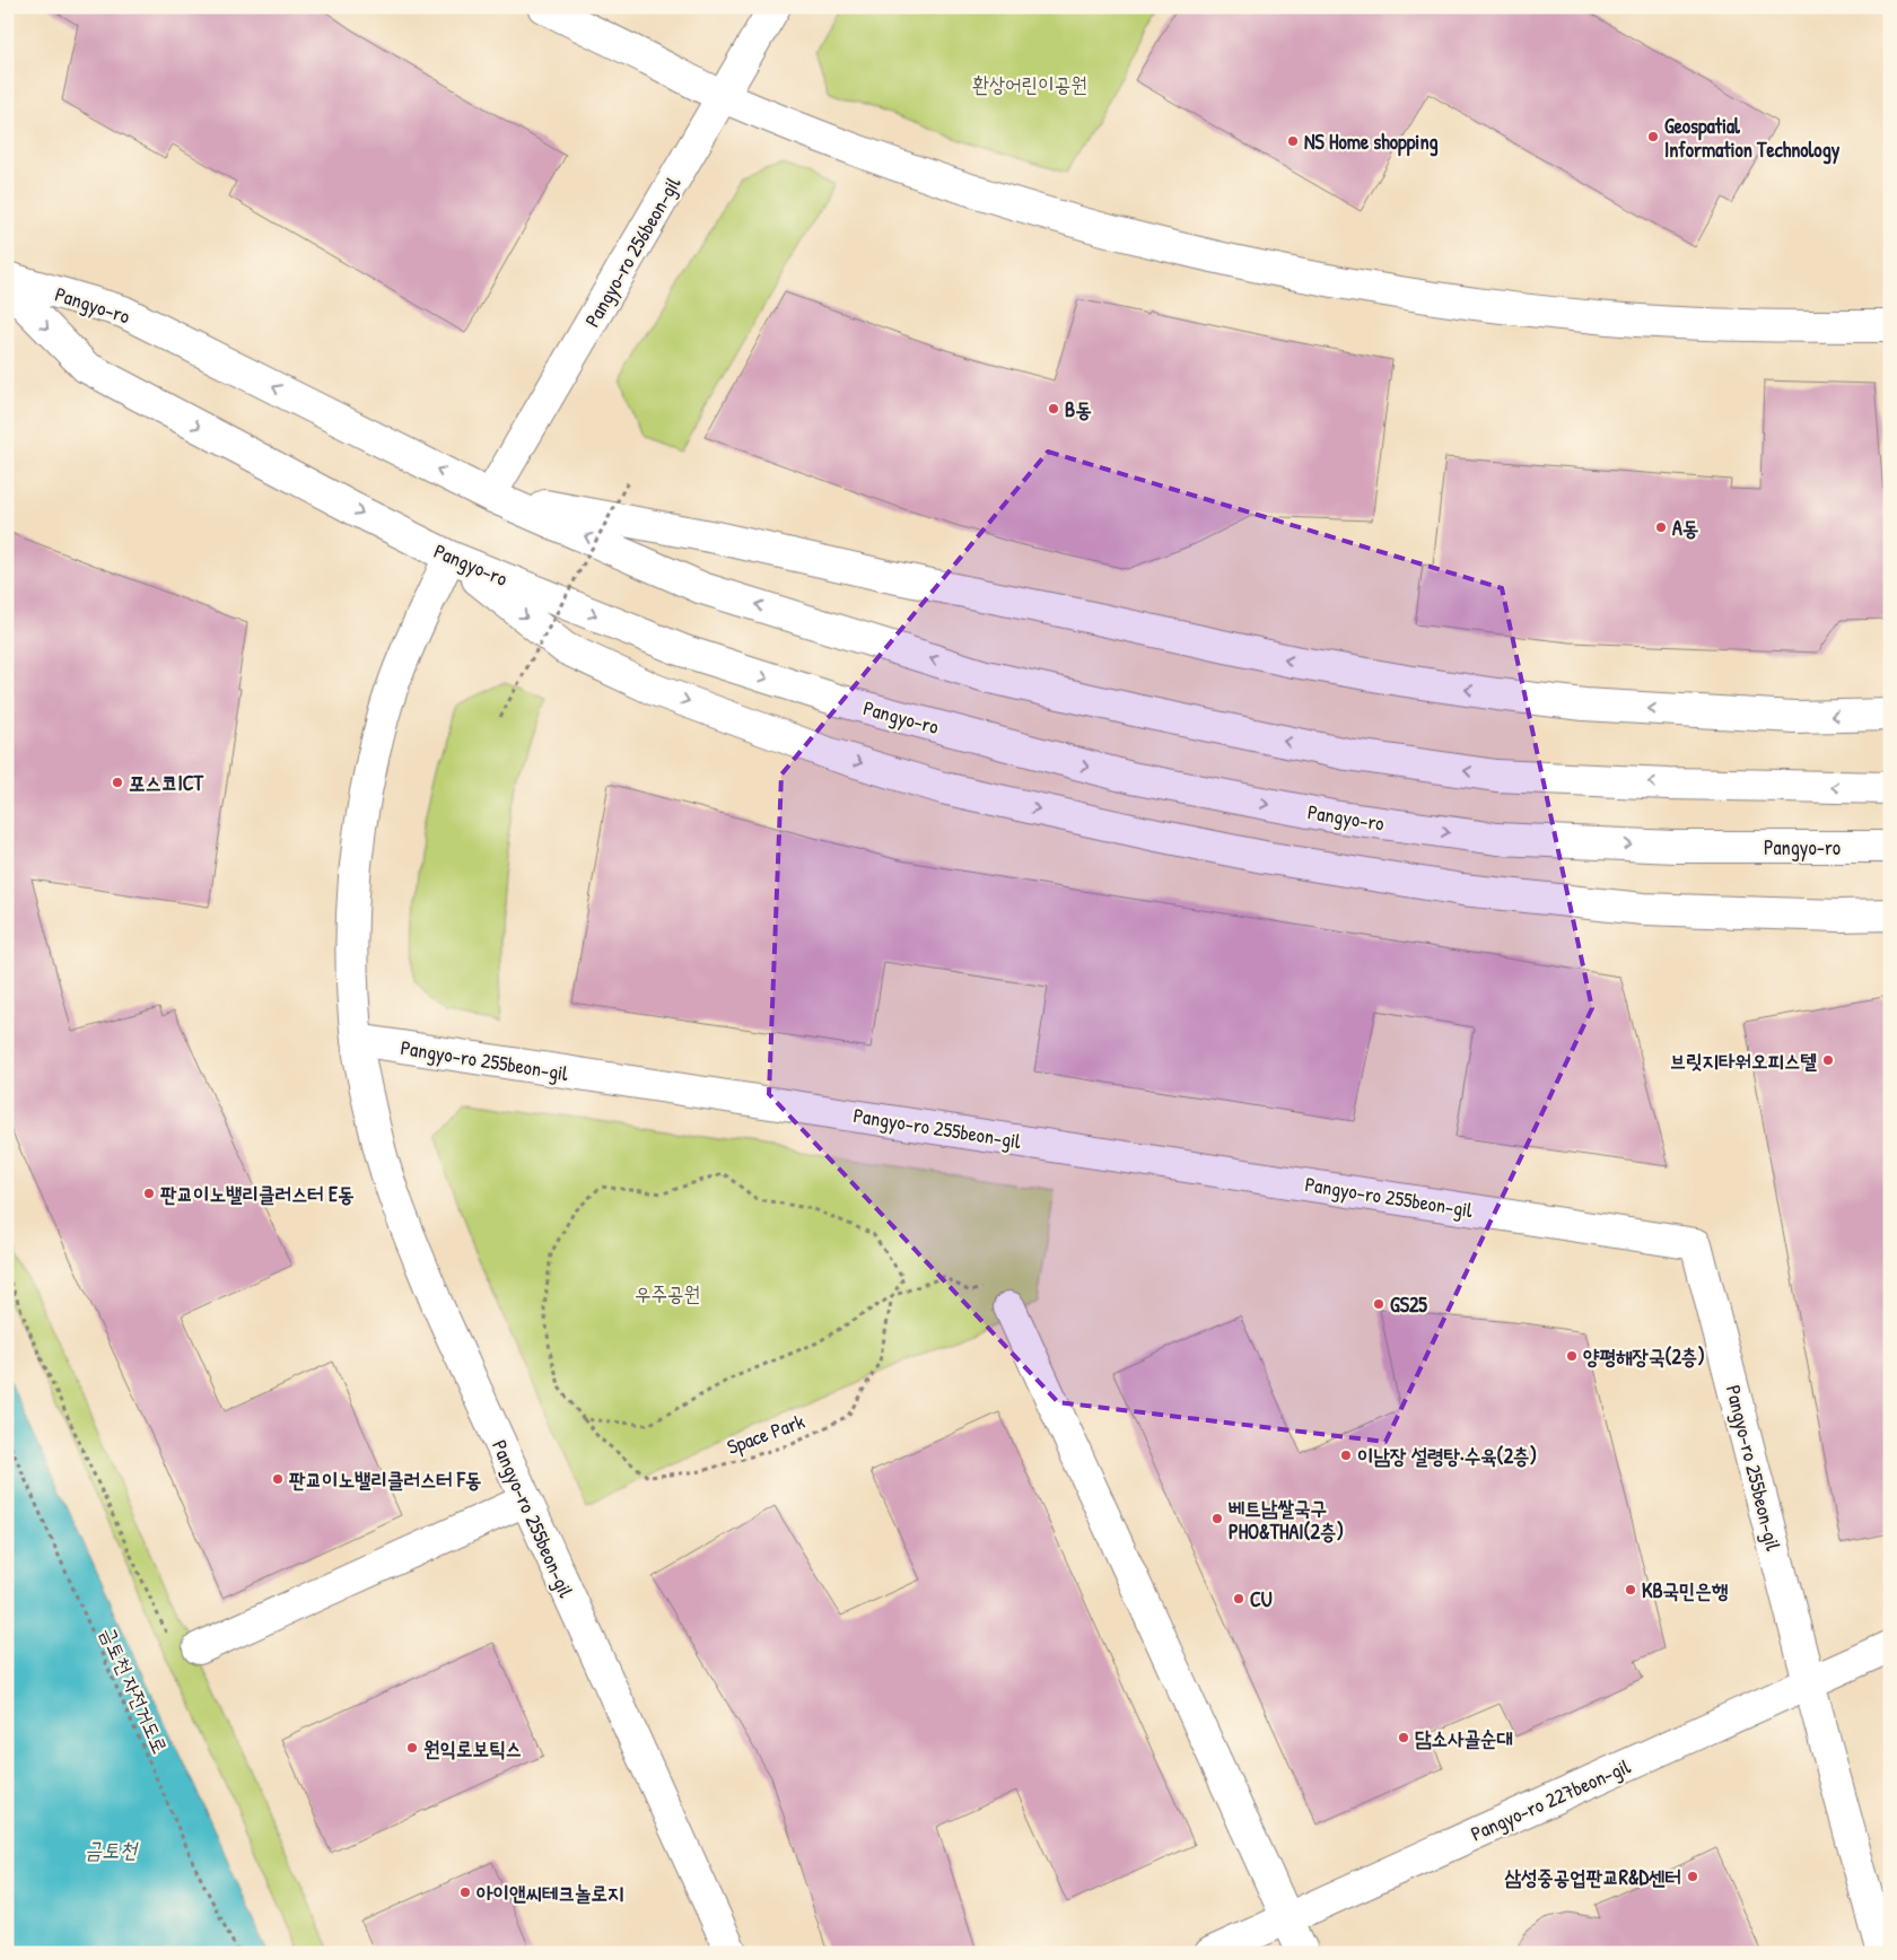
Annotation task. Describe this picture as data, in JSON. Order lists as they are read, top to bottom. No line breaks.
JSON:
{"streets":{"street":["Pangyo-ro 256beon-gil","Pangyo-ro","Pangyo-ro 255beon-gil","Pangyo-ro 227beon-gil"],"path":["Space Park","금토천 자전거도로"]},"crossings":[["Pangyo-ro 256beon-gil","Pangyo-ro"],["Pangyo-ro","Pangyo-ro 255beon-gil"],["Pangyo-ro 255beon-gil","Pangyo-ro 227beon-gil"]],"water":["금토천"],"parks":["환상어린이공원","우주공원"],"places":["Geospatial Information Technology","NS Home shopping","B동","A동","포스코ICT","브릿지타워오피스텔","판교이노밸리클러스터 E동","GS25","양평해장국(2층)","이남장 설령탕·수육(2층)","판교이노밸리클러스터 F동","베트남쌀국구 PHO&THAI(2층)","KB국민은행","CU","담소사골순대","원익로보틱스","삼성중공업판교R&D센터","아이앤씨테크놀로지"]}
